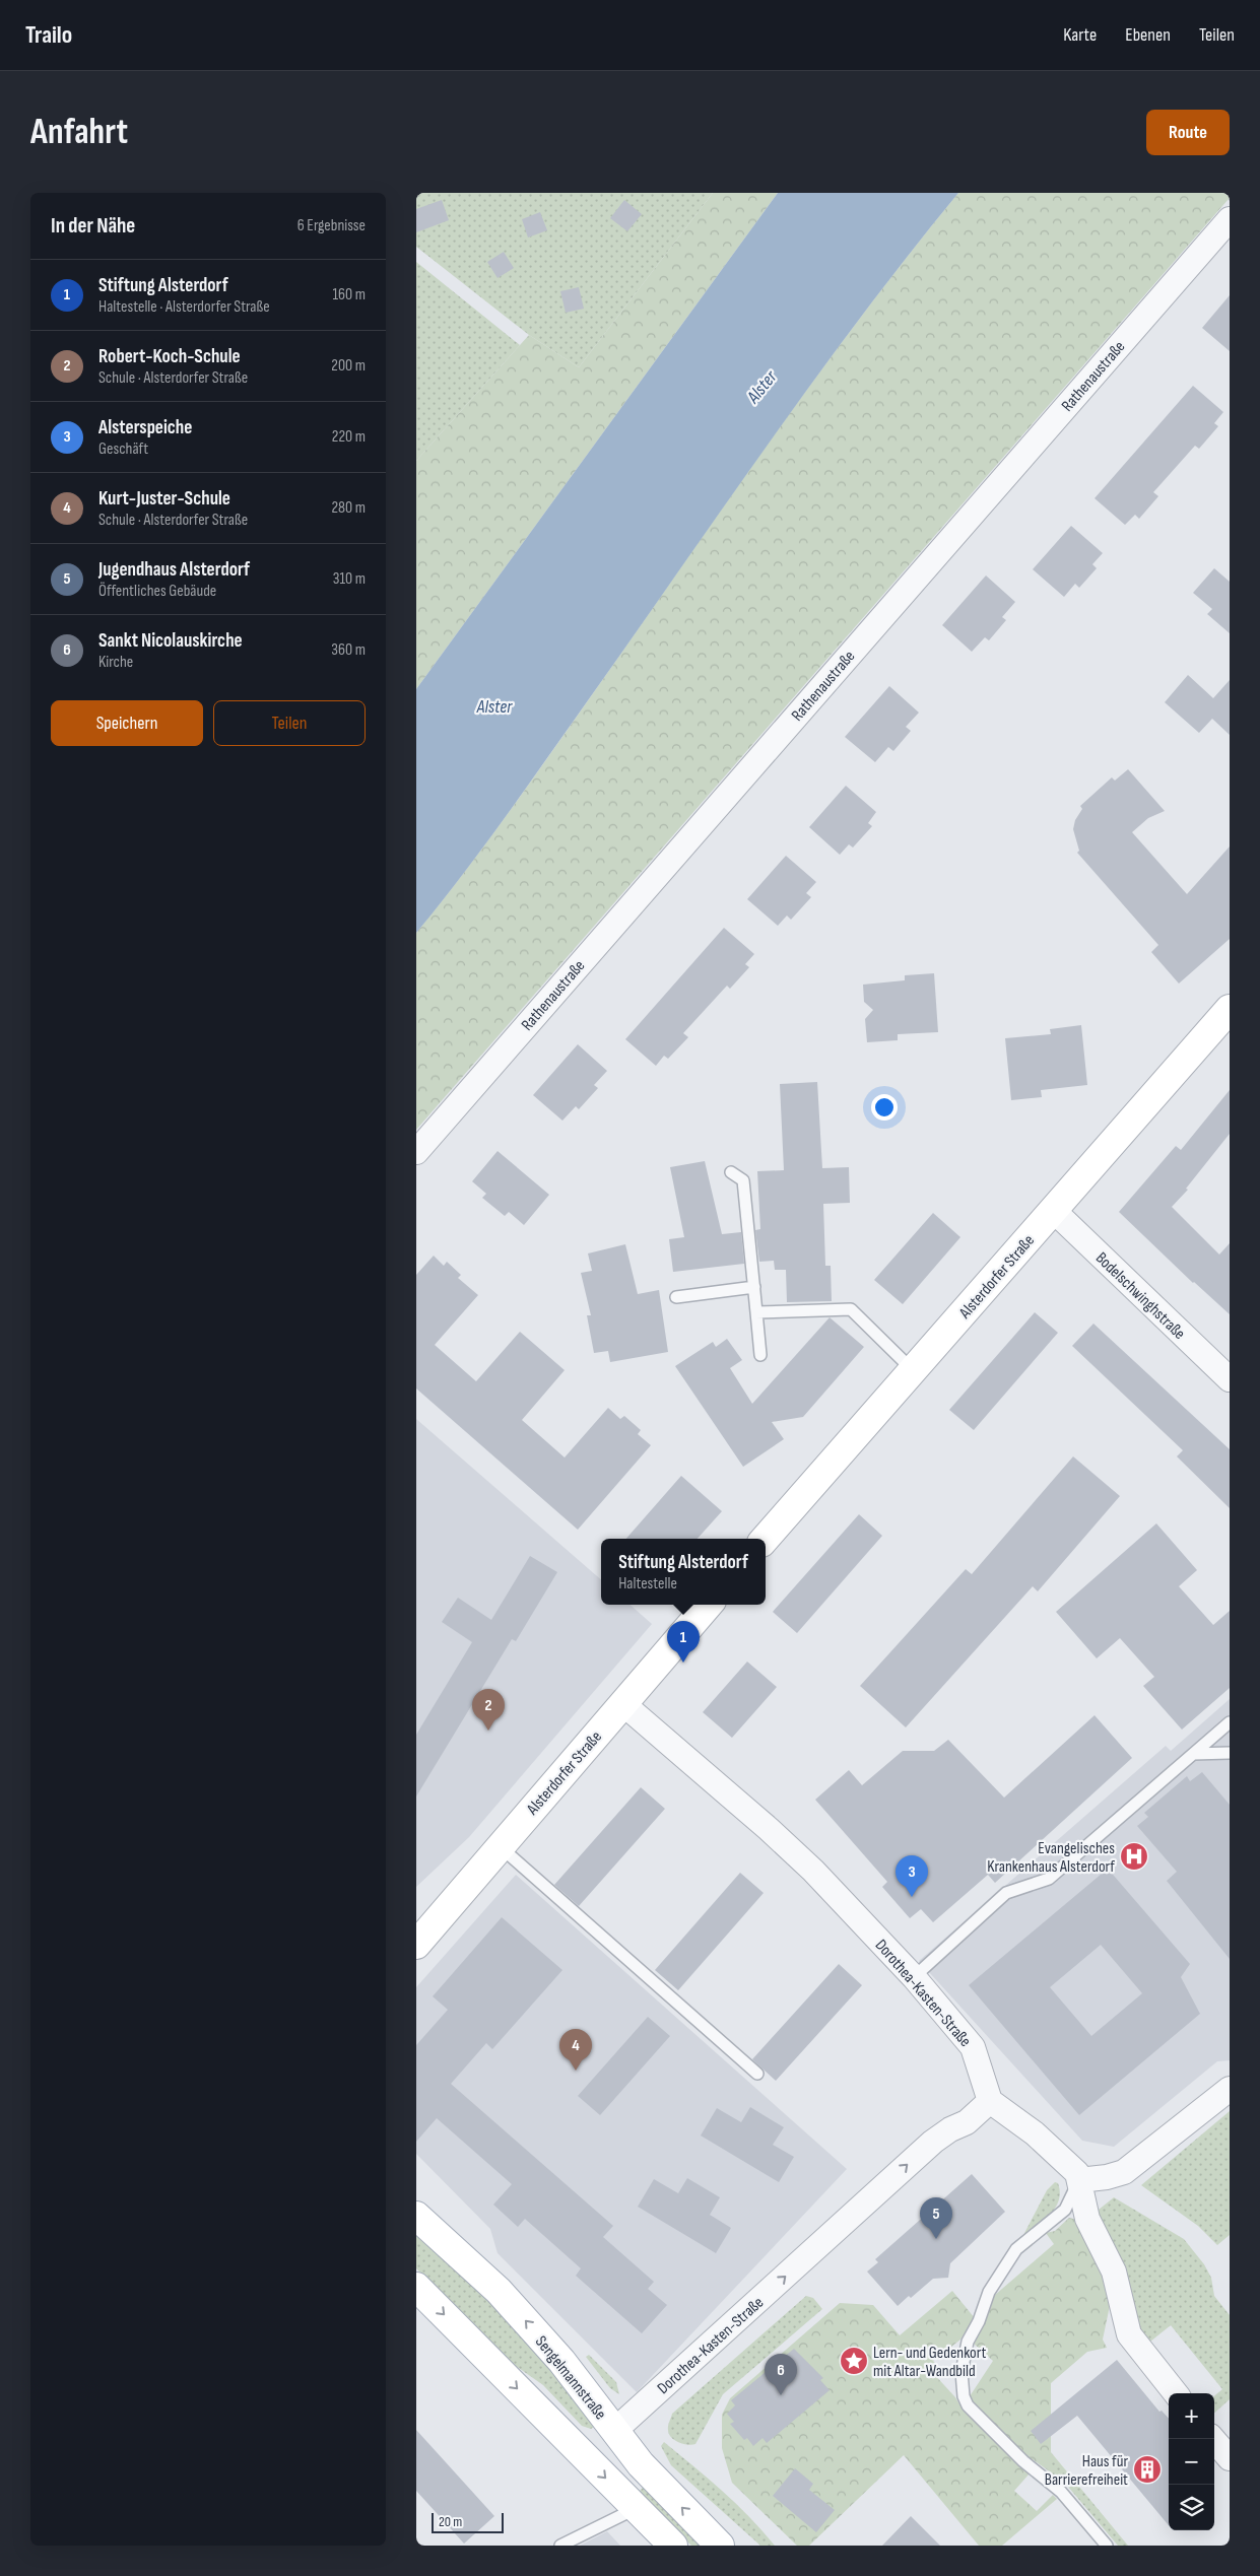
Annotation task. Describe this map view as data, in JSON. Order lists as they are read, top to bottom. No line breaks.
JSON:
{"streets":{"street":["Rathenaustraße","Alsterdorfer Straße","Bodelschwinghstraße","Dorothea-Kasten-Straße","Sengelmannstraße"]},"crossings":[["Alsterdorfer Straße","Bodelschwinghstraße"],["Alsterdorfer Straße","Dorothea-Kasten-Straße"],["Dorothea-Kasten-Straße","Sengelmannstraße"]],"one_way":["Dorothea-Kasten-Straße"],"water":["Alster"],"places":{"hospital":["Evangelisches Krankenhaus Alsterdorf"],"place":["Lern- und Gedenkort mit Altar-Wandbild"],"building":["Haus für Barrierefreiheit"]},"scale_bar":"20 m","page":{"header":"Trailo","nav":["Karte","Ebenen","Teilen"],"buttons":["Route",["Speichern","Teilen"]],"title":"Anfahrt","heading":["In der Nähe","6 Ergebnisse"],"list":[{"mark":"1","name":"Stiftung Alsterdorf","note":"Haltestelle · Alsterdorfer Straße","value":"160 m"},{"mark":"2","name":"Robert-Koch-Schule","note":"Schule · Alsterdorfer Straße","value":"200 m"},{"mark":"3","name":"Alsterspeiche","note":"Geschäft","value":"220 m"},{"mark":"4","name":"Kurt-Juster-Schule","note":"Schule · Alsterdorfer Straße","value":"280 m"},{"mark":"5","name":"Jugendhaus Alsterdorf","note":"Öffentliches Gebäude","value":"310 m"},{"mark":"6","name":"Sankt Nicolauskirche","note":"Kirche","value":"360 m"}],"popup":["Stiftung Alsterdorf","Haltestelle"],"pins":["1","2","3","4","5","6"],"map_buttons":["+","−"],"scale":"20 m"}}
